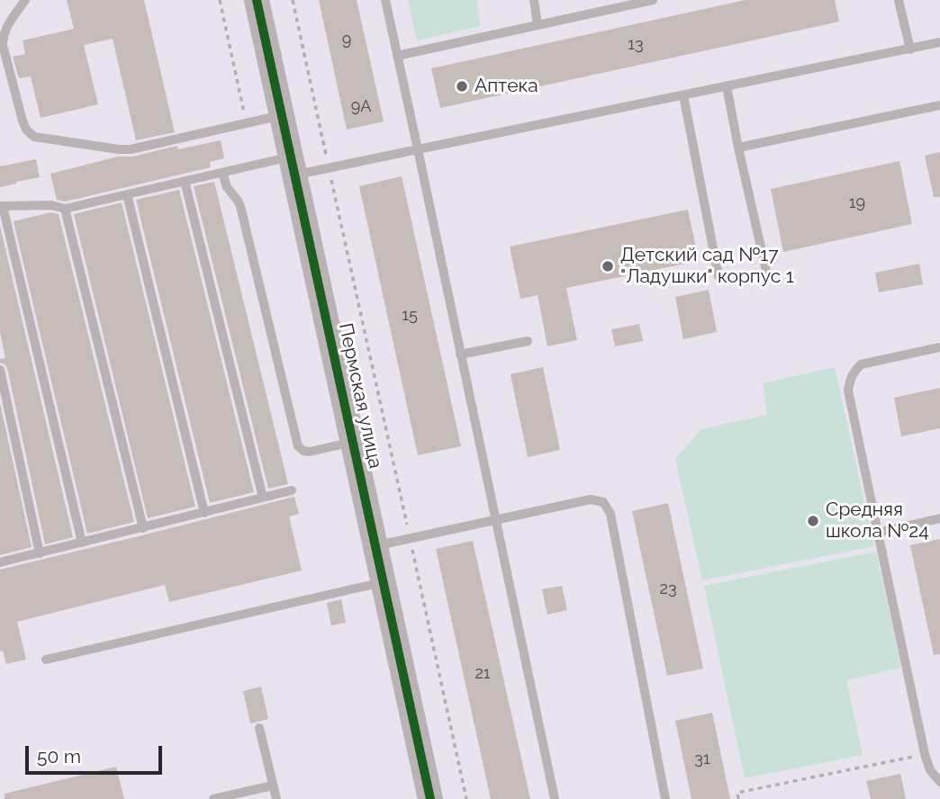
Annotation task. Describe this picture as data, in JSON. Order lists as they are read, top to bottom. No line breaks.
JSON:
{"streets":{"street":["Пермская улица"]},"places":["Аптека","Детский сад №17 \"Ладушки\" корпус 1","Средняя школа №24"],"house_numbers":["9","13","9А","19","15","23","21","31"],"scale_bar":"50 m"}
